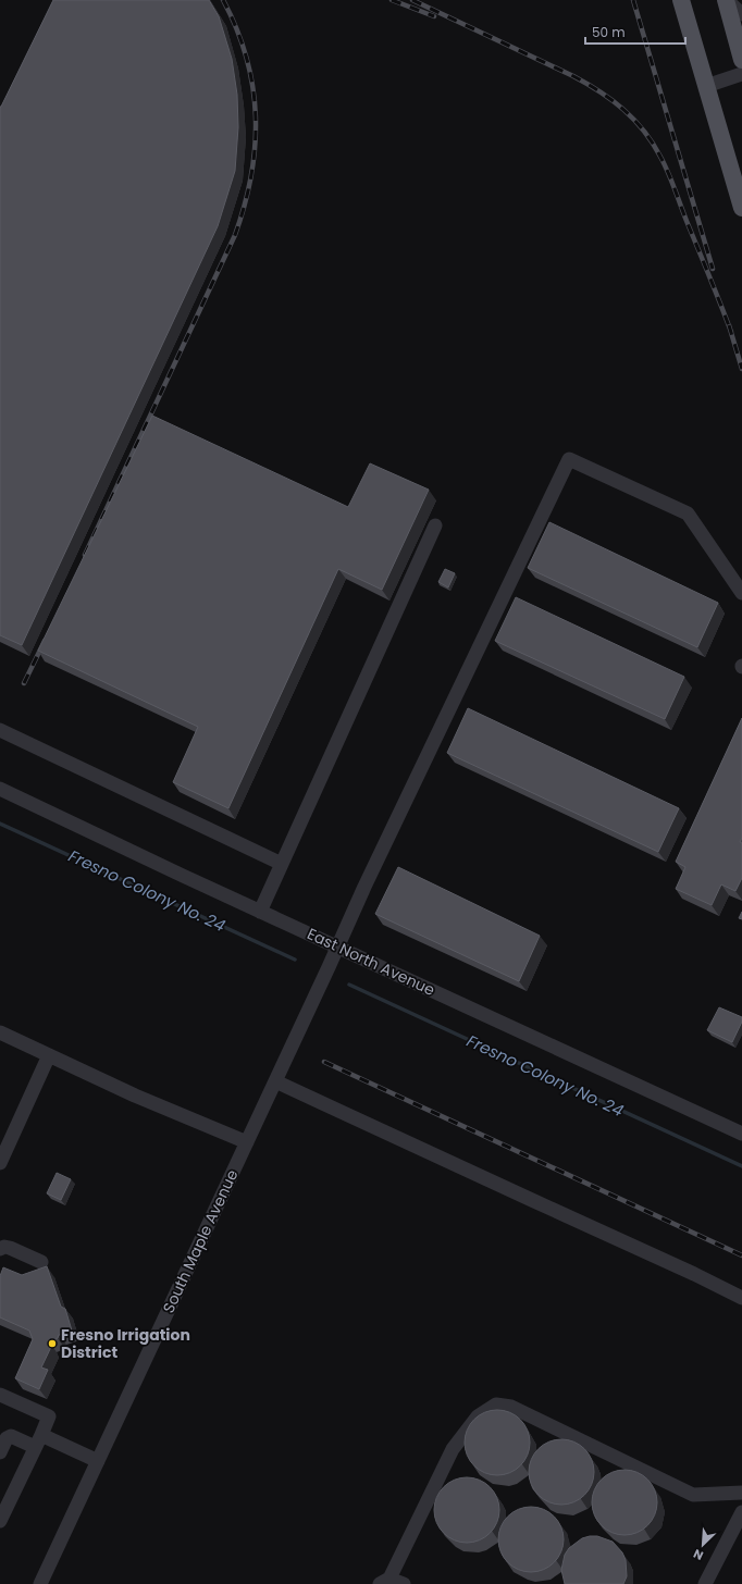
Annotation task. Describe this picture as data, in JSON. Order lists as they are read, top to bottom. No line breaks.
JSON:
{"streets":{"street":["East North Avenue","South Maple Avenue"]},"crossings":[["East North Avenue","South Maple Avenue"]],"water":["Fresno Colony No. 24"],"places":["Fresno Irrigation District"],"scale_bar":"50 m","north":"bottom left"}
